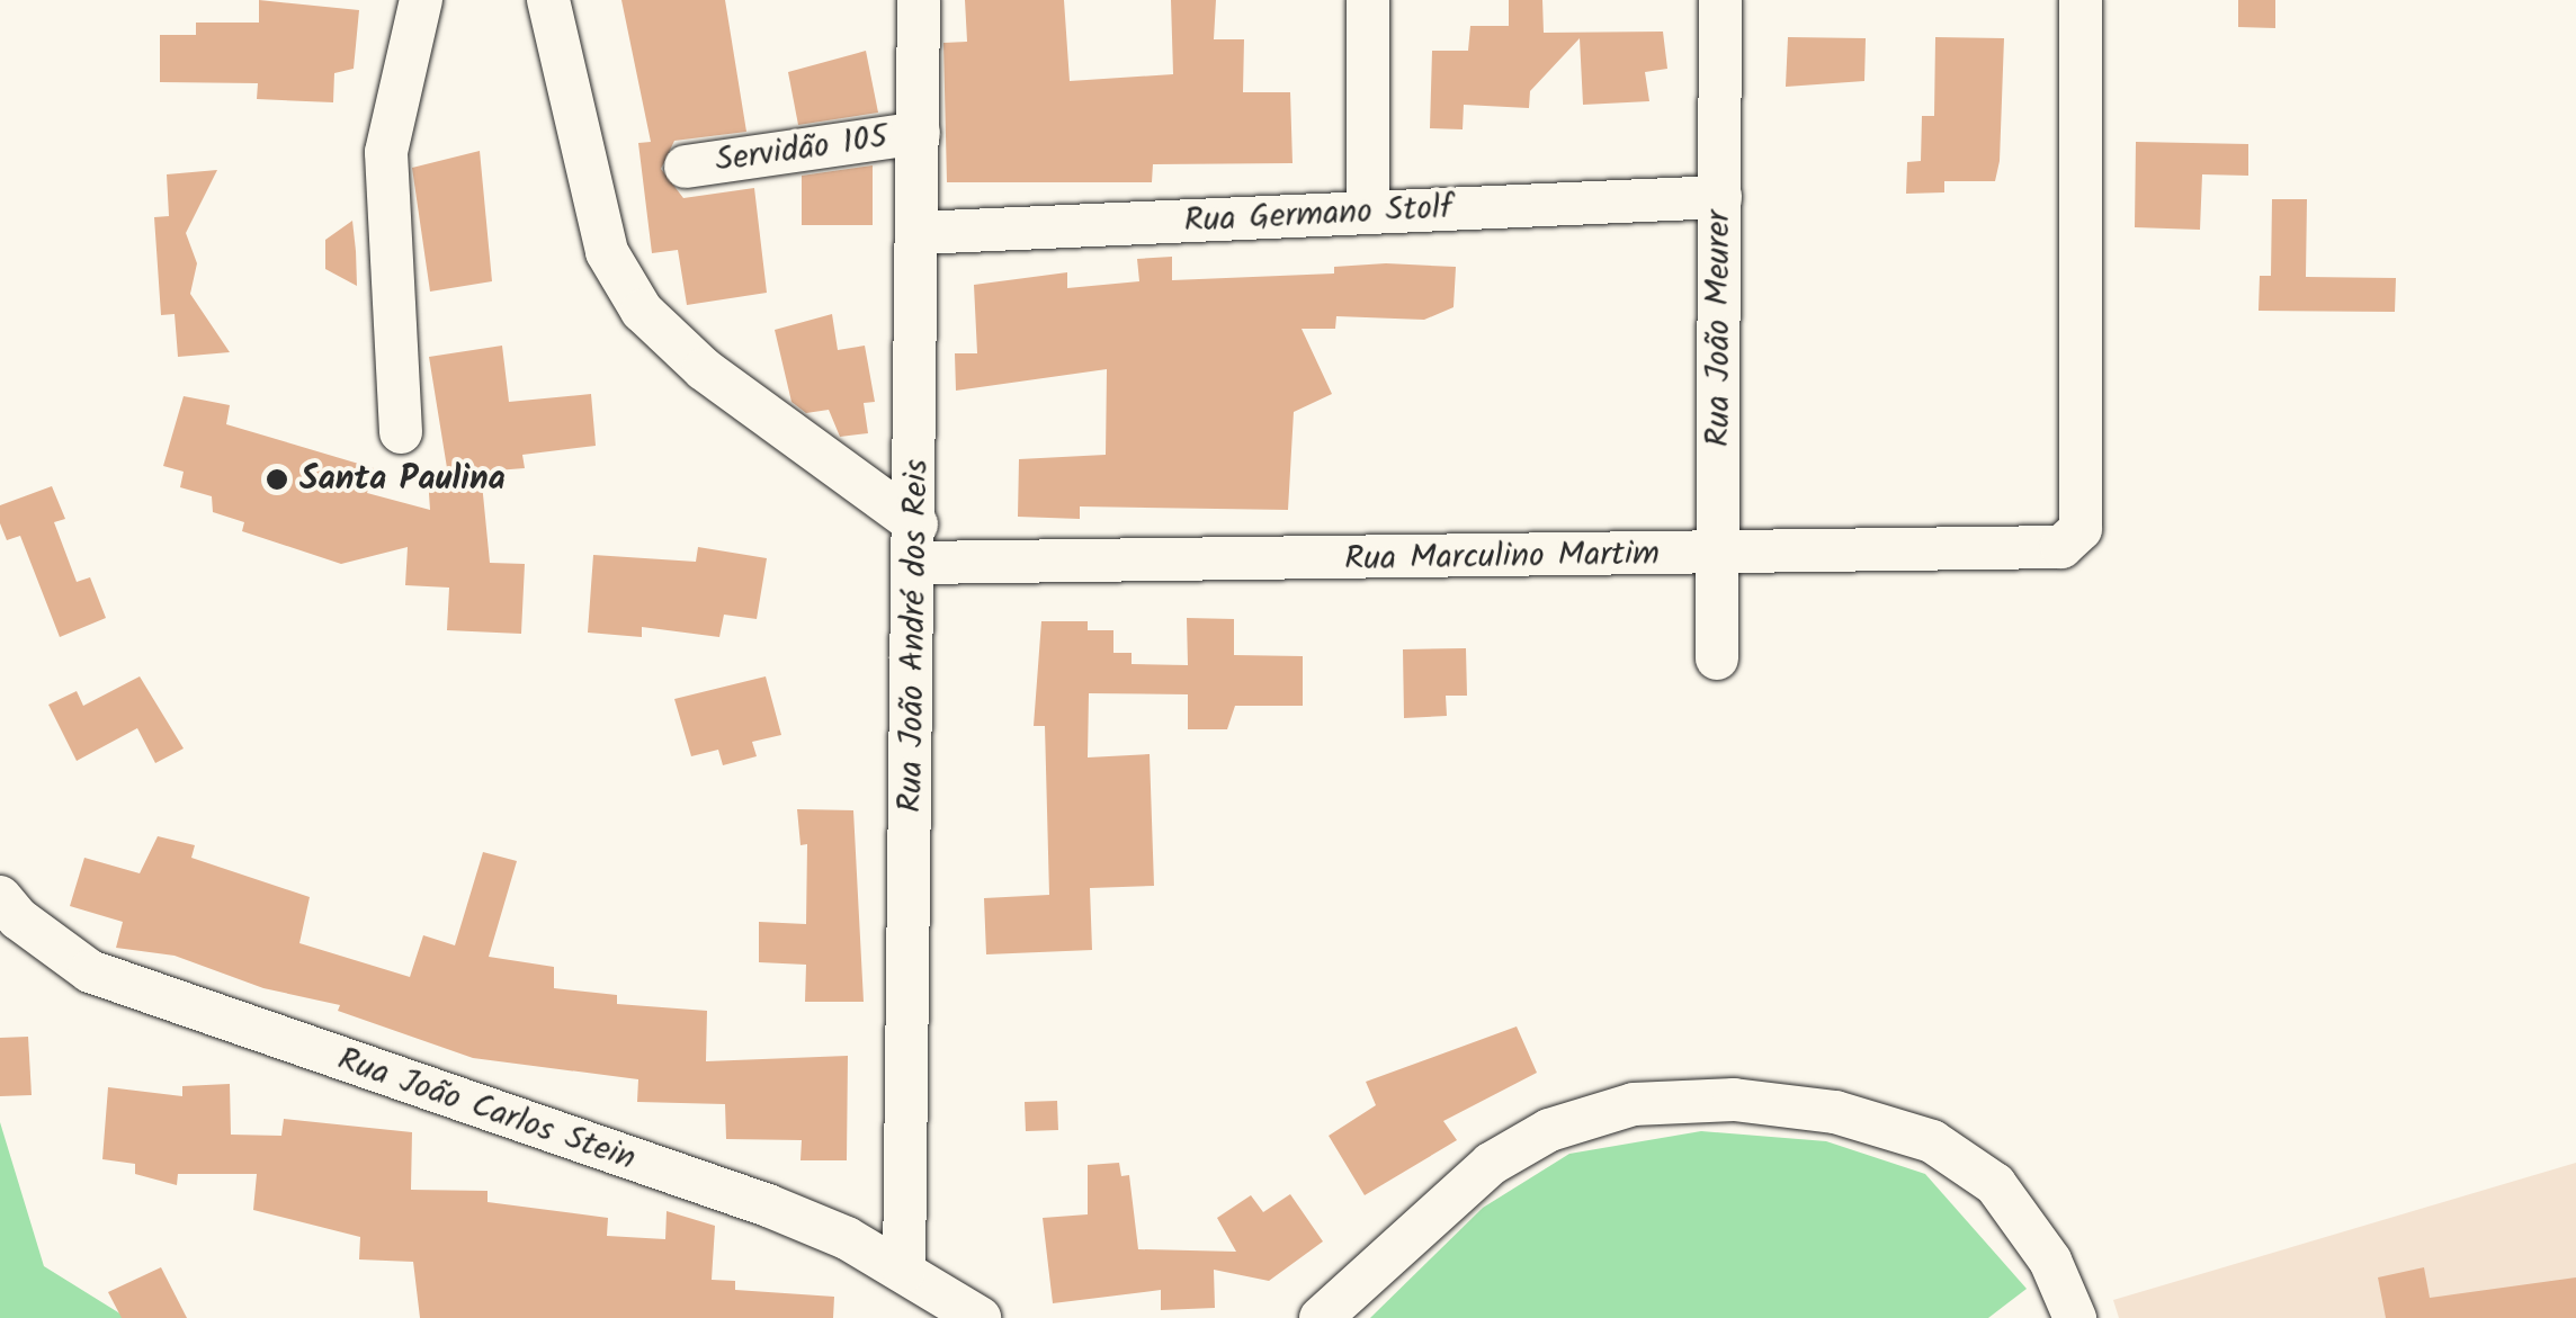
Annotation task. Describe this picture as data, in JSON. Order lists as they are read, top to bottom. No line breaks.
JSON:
{"streets":{"street":["Servidão 105","Rua Germano Stolf","Rua João Meurer","Rua Marculino Martim","Rua João André dos Reis","Rua João Carlos Stein"]},"crossings":[["Servidão 105","Rua João André dos Reis"],["Rua Germano Stolf","Rua João Meurer"],["Rua Germano Stolf","Rua João André dos Reis"],["Rua João Meurer","Rua Marculino Martim"],["Rua Marculino Martim","Rua João André dos Reis"],["Rua João André dos Reis","Rua João Carlos Stein"]],"places":["Santa Paulina"]}
